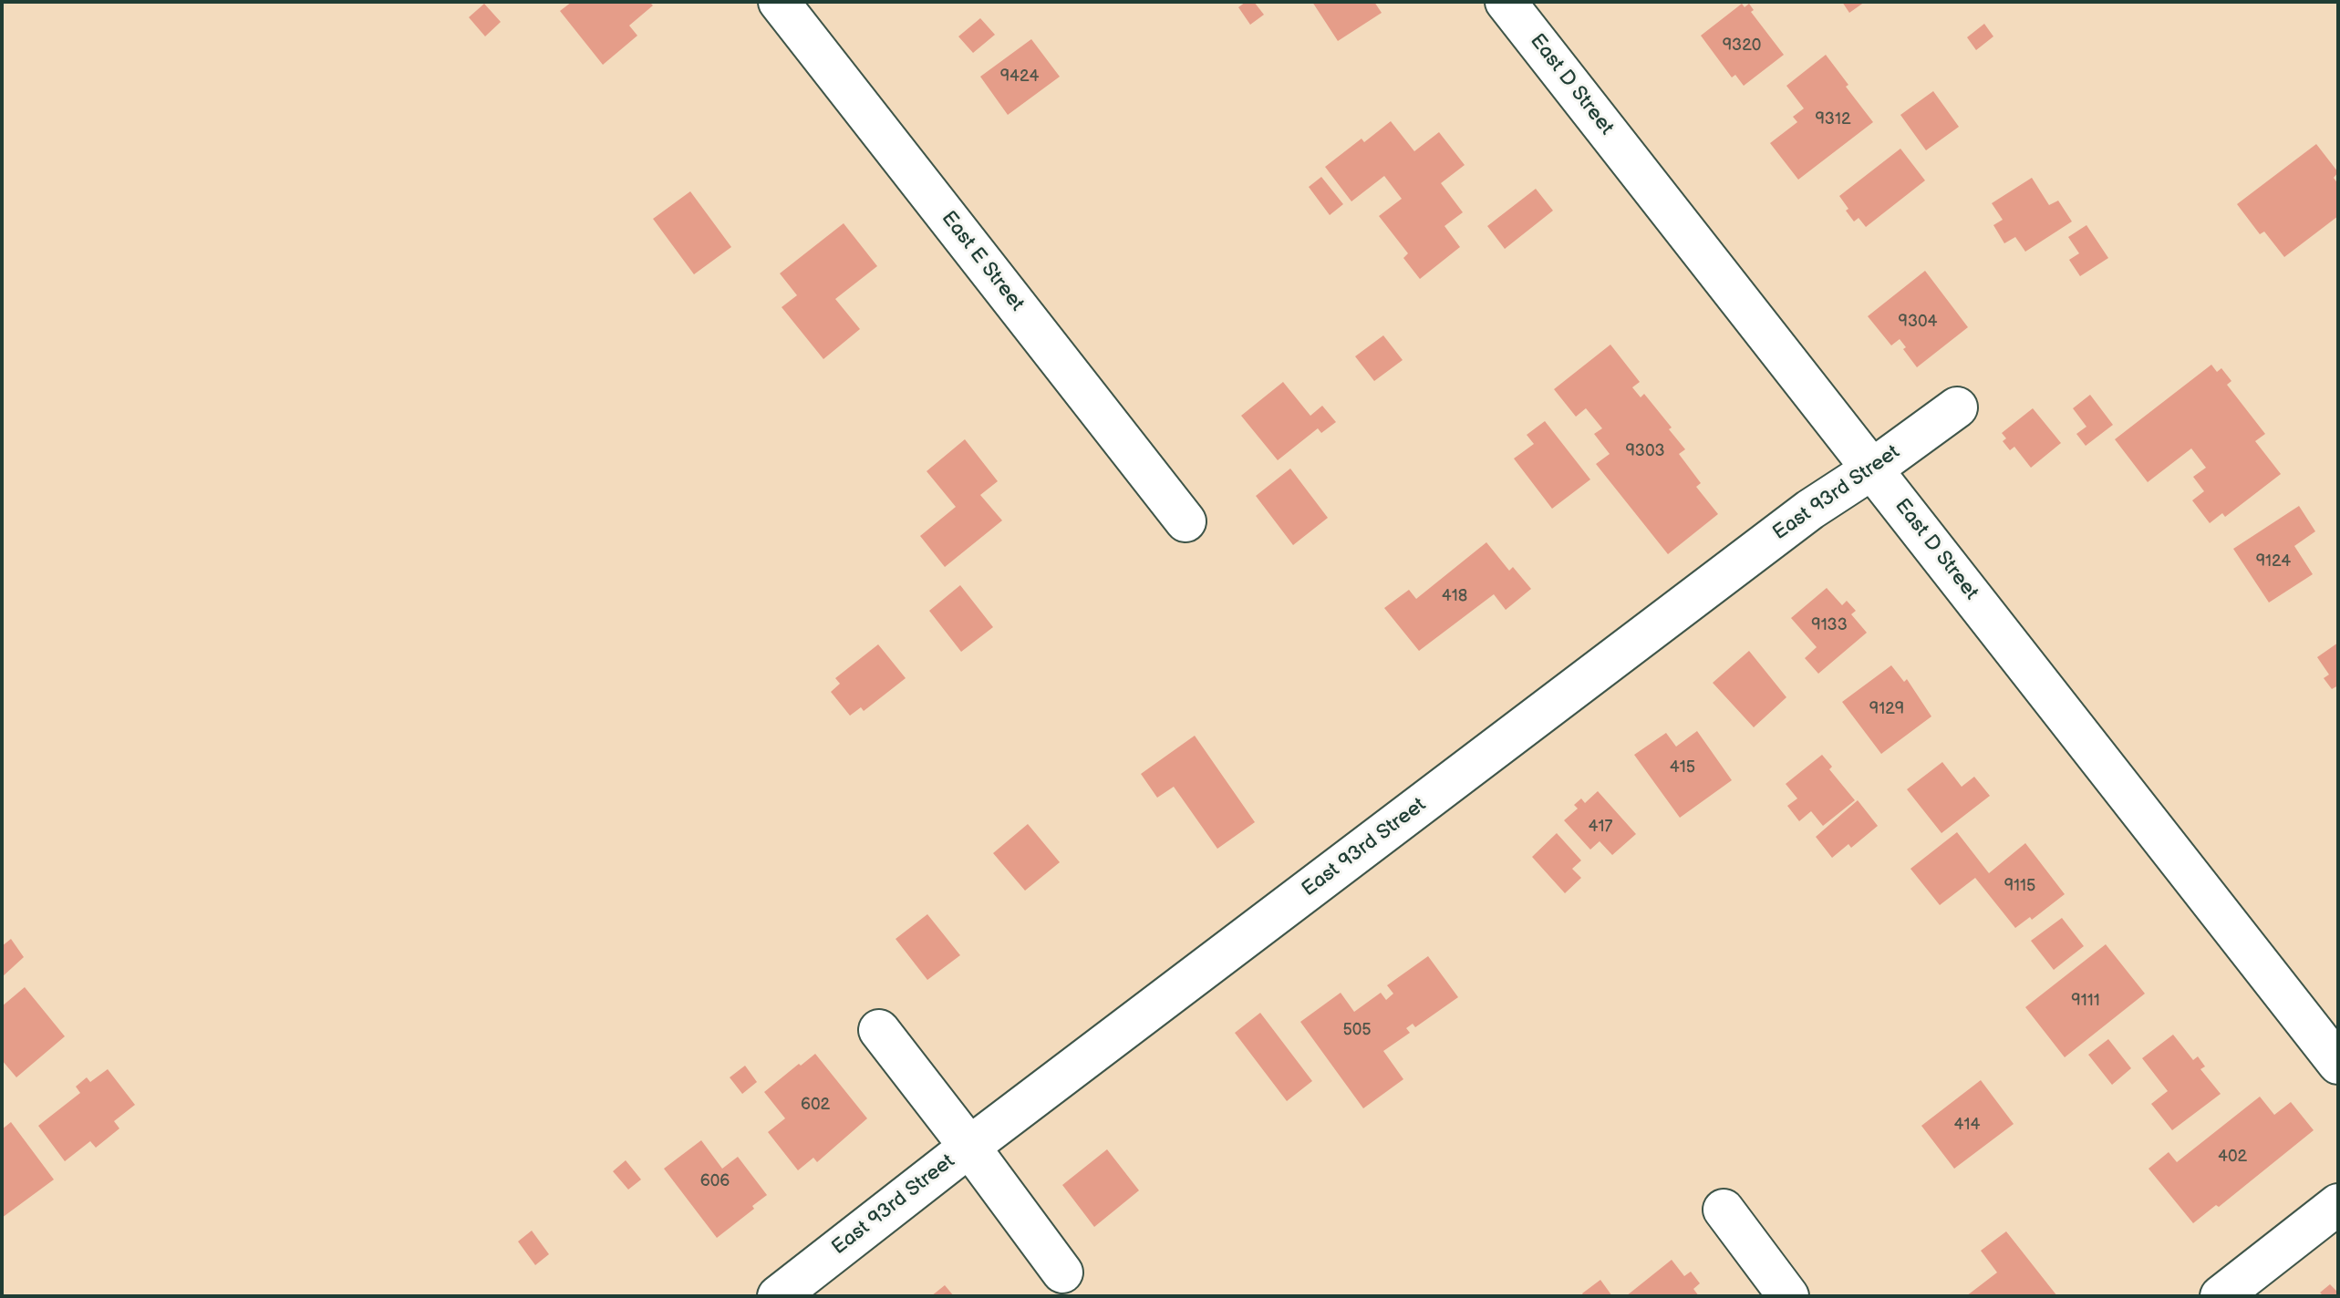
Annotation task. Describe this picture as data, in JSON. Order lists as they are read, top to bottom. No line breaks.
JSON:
{"streets":{"street":["East D Street","East E Street","East 93rd Street"]},"crossings":[["East D Street","East 93rd Street"]],"house_numbers":["9320","9424","9312","9304","9303","9124","418","9133","9129","415","417","9115","9111","505","602","414","402","606"]}
